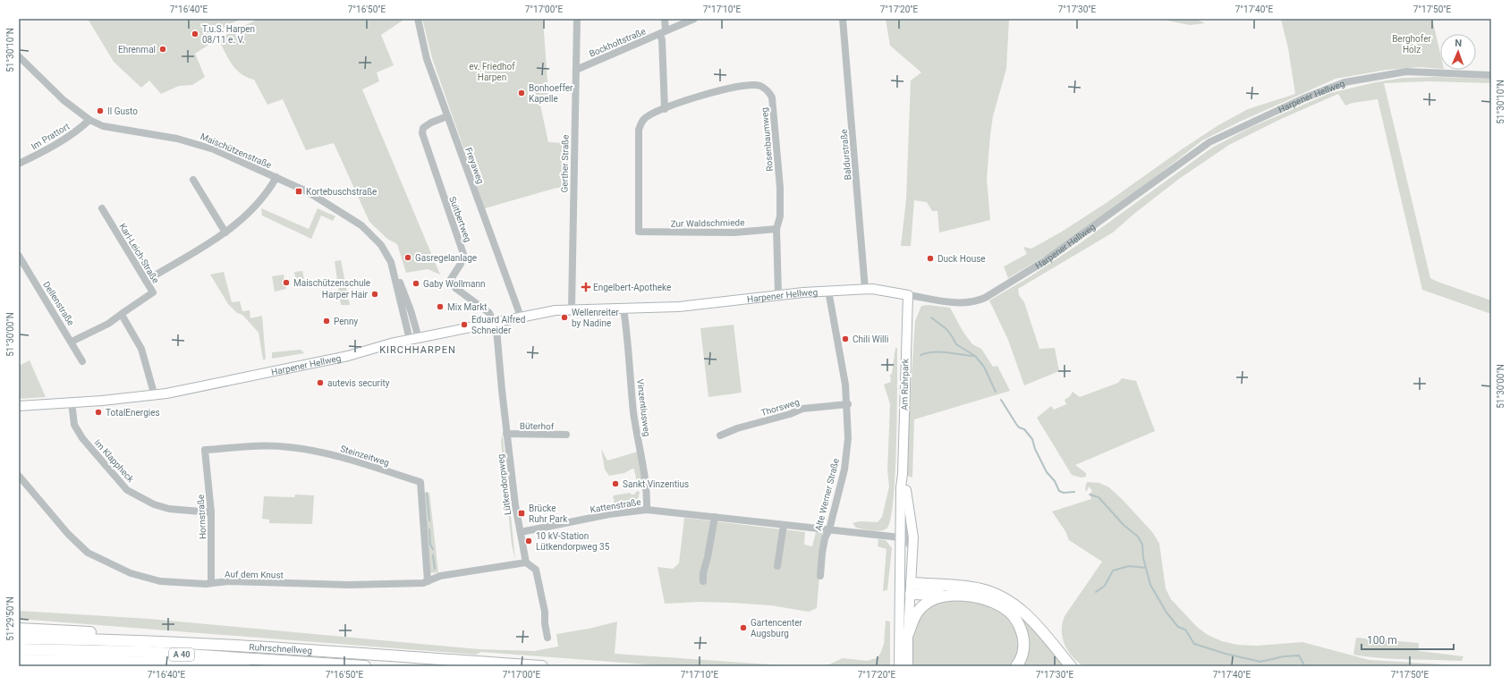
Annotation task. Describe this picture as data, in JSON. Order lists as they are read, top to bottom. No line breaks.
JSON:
{"streets":{"highway":["Ruhrschnellweg","A 40"],"main road":["Harpener Hellweg","Am Ruhrpark"],"street":["Bockholtstraße","Im Prattort","Rosenbaumweg","Maischützenstraße","Baldurstraße","Gerther Straße","Freyaweg","Suitbertweg","Zur Waldschmiede","Karl-Leich-Straße","Dellenstraße","Thorsweg","Vinzentiusweg","Büterhof","Steinzeitweg","Im Klappheck","Lütkendorpweg","Alte Werner Straße","Kattenstraße","Hornstraße","Auf dem Knust"]},"crossings":[["Bockholtstraße","Gerther Straße"],["Harpener Hellweg","Rosenbaumweg"],["Harpener Hellweg","Maischützenstraße"],["Harpener Hellweg","Baldurstraße"],["Harpener Hellweg","Gerther Straße"],["Harpener Hellweg","Freyaweg"],["Harpener Hellweg","Suitbertweg"],["Harpener Hellweg","Am Ruhrpark"],["Harpener Hellweg","Vinzentiusweg"],["Harpener Hellweg","Im Klappheck"],["Harpener Hellweg","Lütkendorpweg"],["Harpener Hellweg","Alte Werner Straße"],["Im Prattort","Maischützenstraße"],["Rosenbaumweg","Zur Waldschmiede"],["Freyaweg","Suitbertweg"],["Suitbertweg","Lütkendorpweg"],["Karl-Leich-Straße","Dellenstraße"],["Am Ruhrpark","Kattenstraße"],["Thorsweg","Alte Werner Straße"],["Vinzentiusweg","Kattenstraße"],["Büterhof","Lütkendorpweg"],["Steinzeitweg","Hornstraße"],["Steinzeitweg","Auf dem Knust"],["Im Klappheck","Hornstraße"],["Lütkendorpweg","Kattenstraße"],["Lütkendorpweg","Auf dem Knust"],["Alte Werner Straße","Kattenstraße"],["Hornstraße","Auf dem Knust"]],"districts":["KIRCHHARPEN"],"parks":["Berghofer Holz","ev. Friedhof Harpen"],"places":{"other":["T.u.S. Harpen 08/11 e. V.","Ehrenmal","Bonhoeffer Kapelle","Il Gusto","Gasregelanlage","Duck House","Maischützenschule","Gaby Wollmann","Harper Hair","Mix Markt","Wellenreiter by Nadine","Penny","Eduard Alfred Schneider","Chili Willi","autevis security","TotalEnergies","Sankt Vinzentius","10 kV-Station Lütkendorpweg 35","Gartencenter Augsburg"],"transit":["Kortebuschstraße","Brücke Ruhr Park"],"health":["Engelbert-Apotheke"]},"scale_bar":"100 m","north":"top","coordinates":["7°16'40\"E","7°16'50\"E","7°17'00\"E","7°17'10\"E","7°17'20\"E","7°17'30\"E","7°17'40\"E","7°17'50\"E","51°30'10\"N","51°30'00\"N","51°29'50\"N"]}
